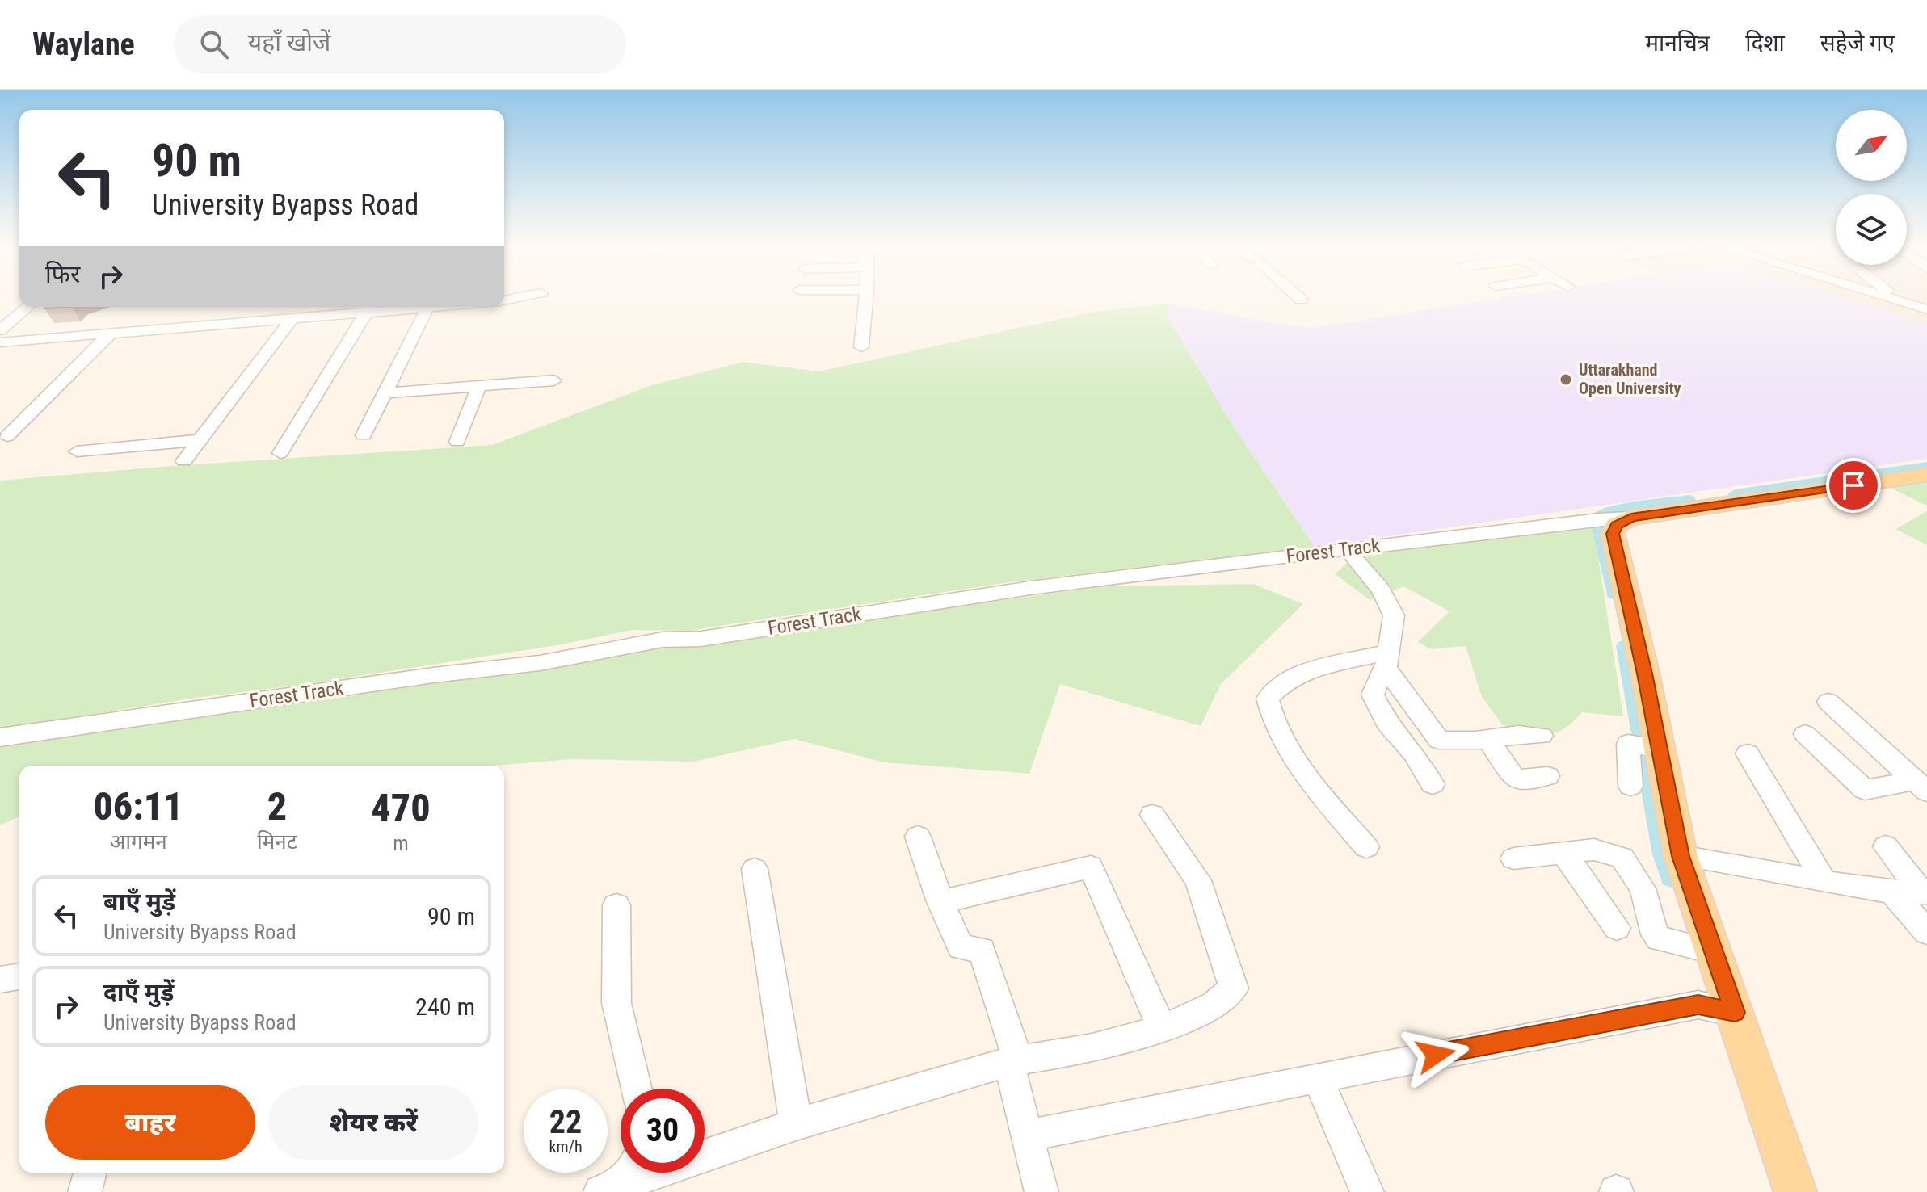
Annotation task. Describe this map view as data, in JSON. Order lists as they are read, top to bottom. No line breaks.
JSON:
{"streets":{"street":["Forest Track"]},"places":["Uttarakhand Open University"],"north":"top right","page":{"header":"Waylane","search":"यहाँ खोजें","nav":["मानचित्र","दिशा","सहेजे गए"],"turn":["90 m","University Byapss Road"],"then":"फिर","eta":["06:11","आगमन","2","मिनट","470","m"],"list":[{"name":"बाएँ मुड़ें","note":"University Byapss Road","value":"90 m"},{"name":"दाएँ मुड़ें","note":"University Byapss Road","value":"240 m"}],"buttons":["बाहर","शेयर करें"],"speed":"22 km/h","limit":"30"}}
